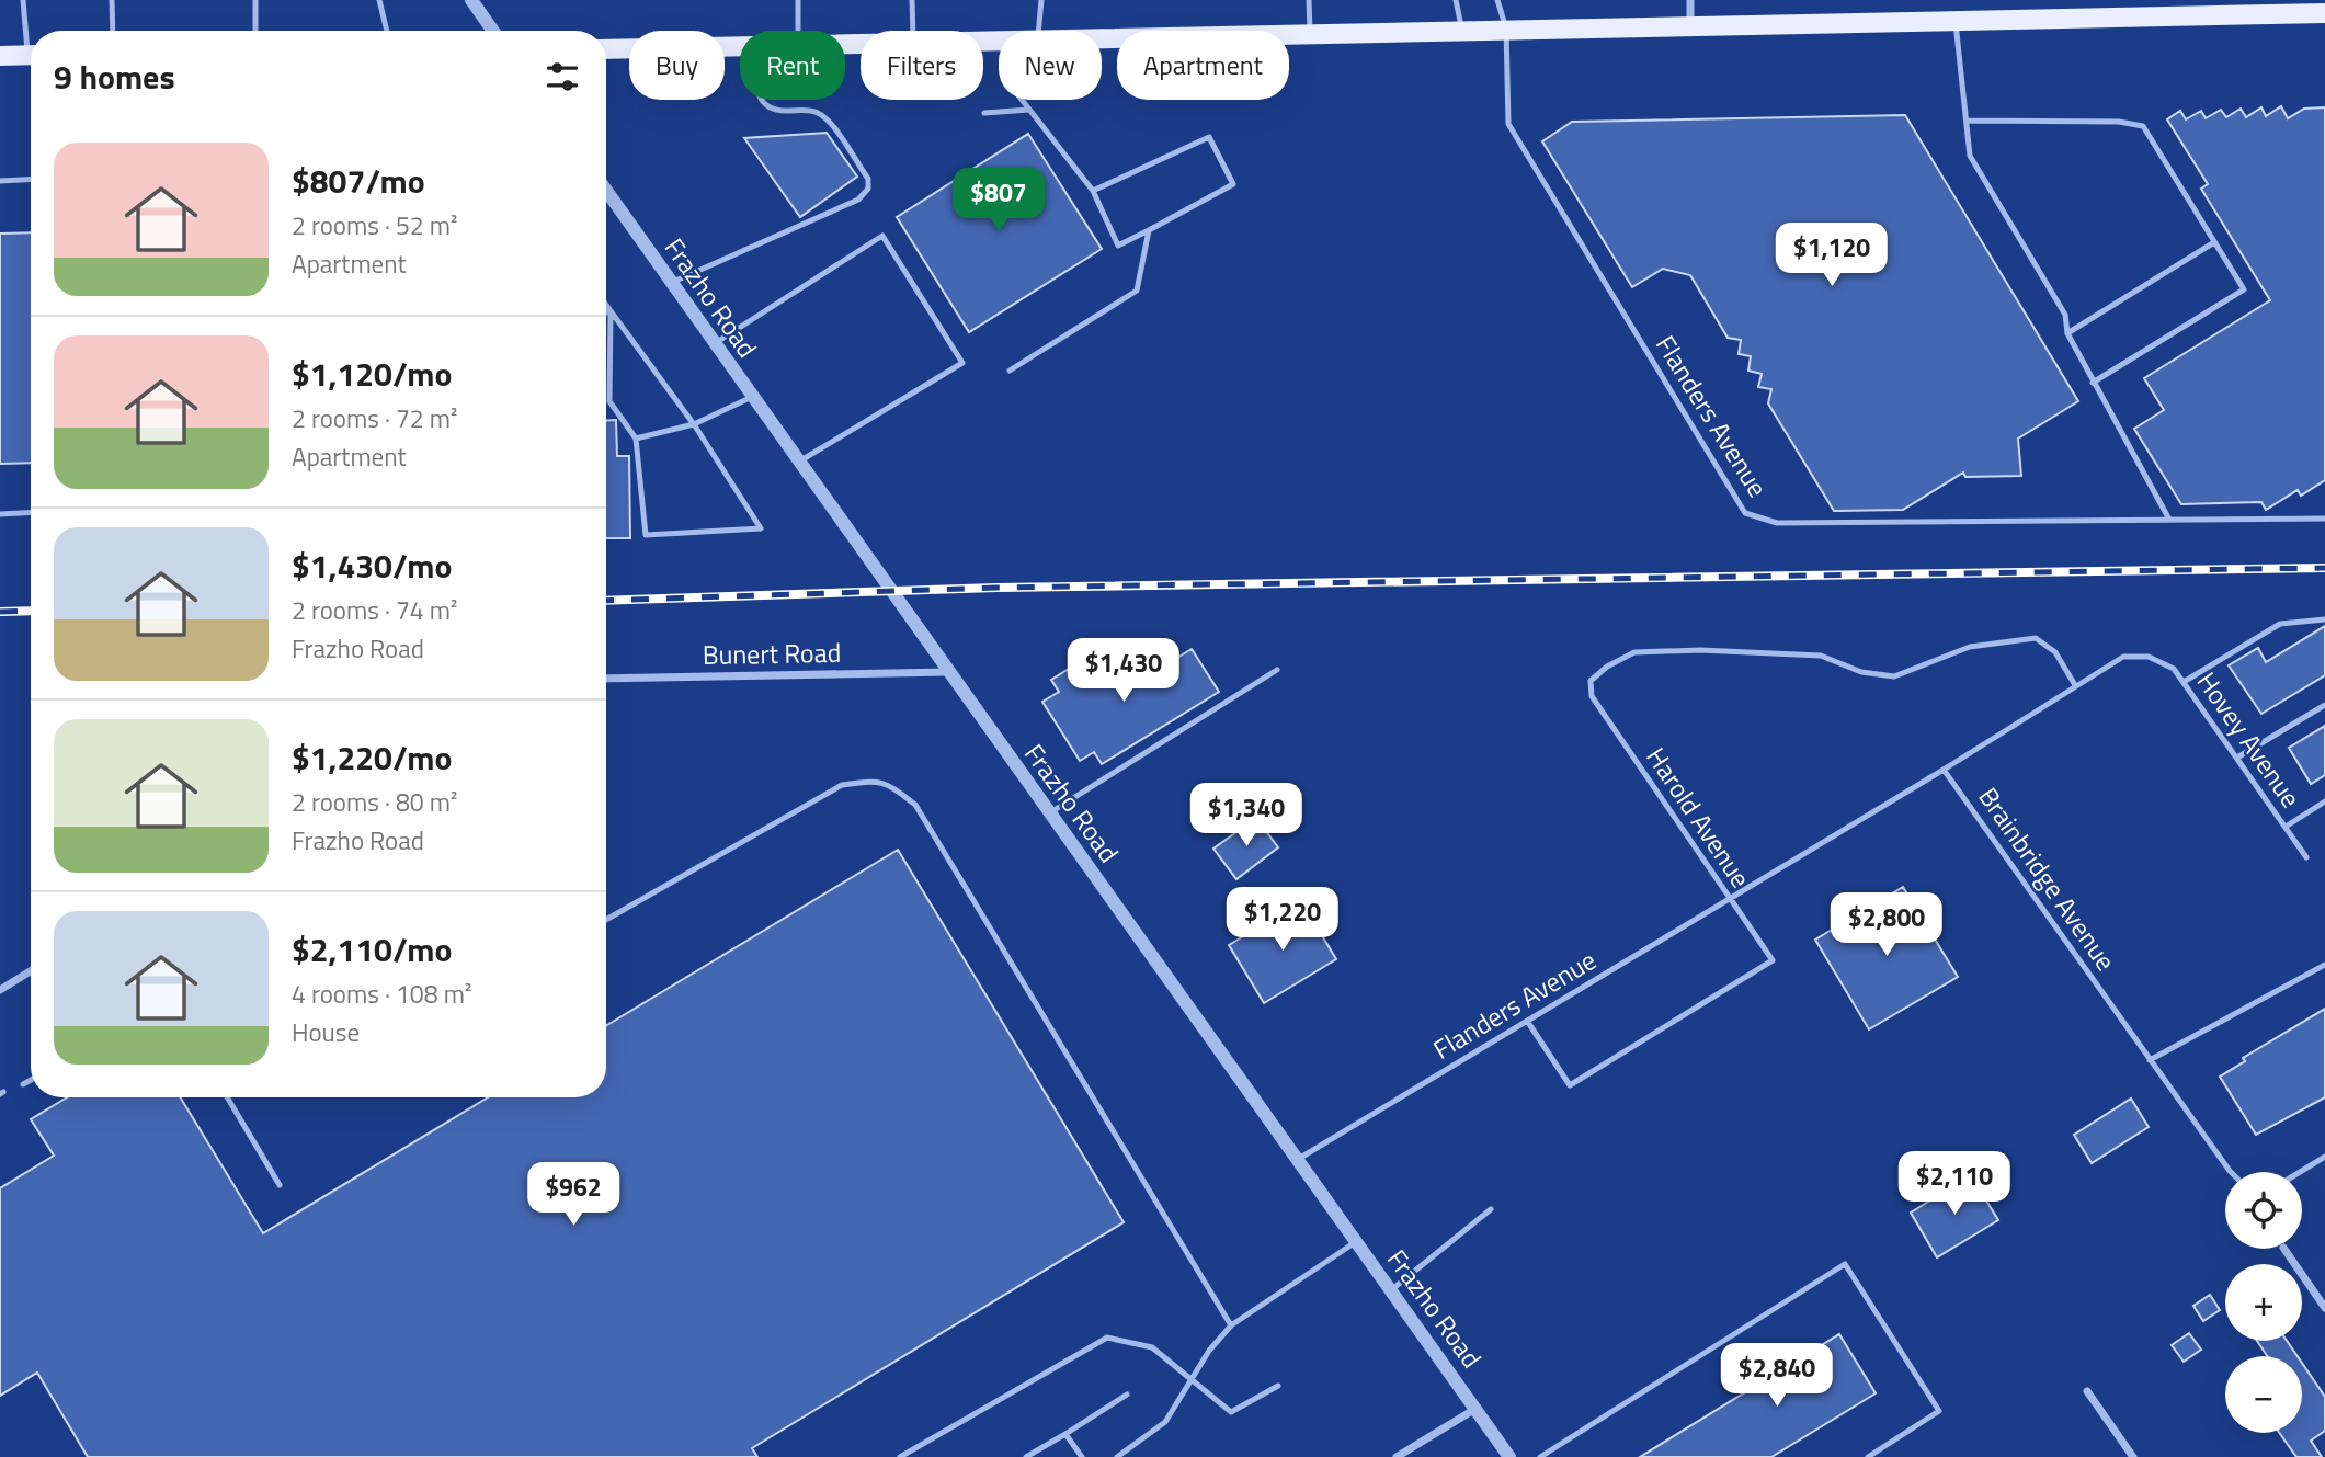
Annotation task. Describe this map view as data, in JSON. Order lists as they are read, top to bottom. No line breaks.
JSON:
{"streets":{"street":["Frazho Road","Bunert Road"],"lane":["Flanders Avenue","Hovey Avenue","Harold Avenue","Brainbridge Avenue"]},"crossings":[["Frazho Road","Flanders Avenue"],["Frazho Road","Bunert Road"],["Flanders Avenue","Hovey Avenue"],["Flanders Avenue","Harold Avenue"],["Flanders Avenue","Brainbridge Avenue"]],"page":{"chip":["Buy","Rent","Filters","New","Apartment"],"heading":"9 homes","list":[{"name":"$807/mo","note":"2 rooms · 52 m² · Apartment"},{"name":"$1,120/mo","note":"2 rooms · 72 m² · Apartment"},{"name":"$1,430/mo","note":"2 rooms · 74 m² · Frazho Road"},{"name":"$1,220/mo","note":"2 rooms · 80 m² · Frazho Road"},{"name":"$2,110/mo","note":"4 rooms · 108 m² · House"}],"price":["$807","$1,120","$1,430","$1,340","$1,220","$2,800","$2,110","$962","$2,840"],"map_buttons":["+","−"]}}
